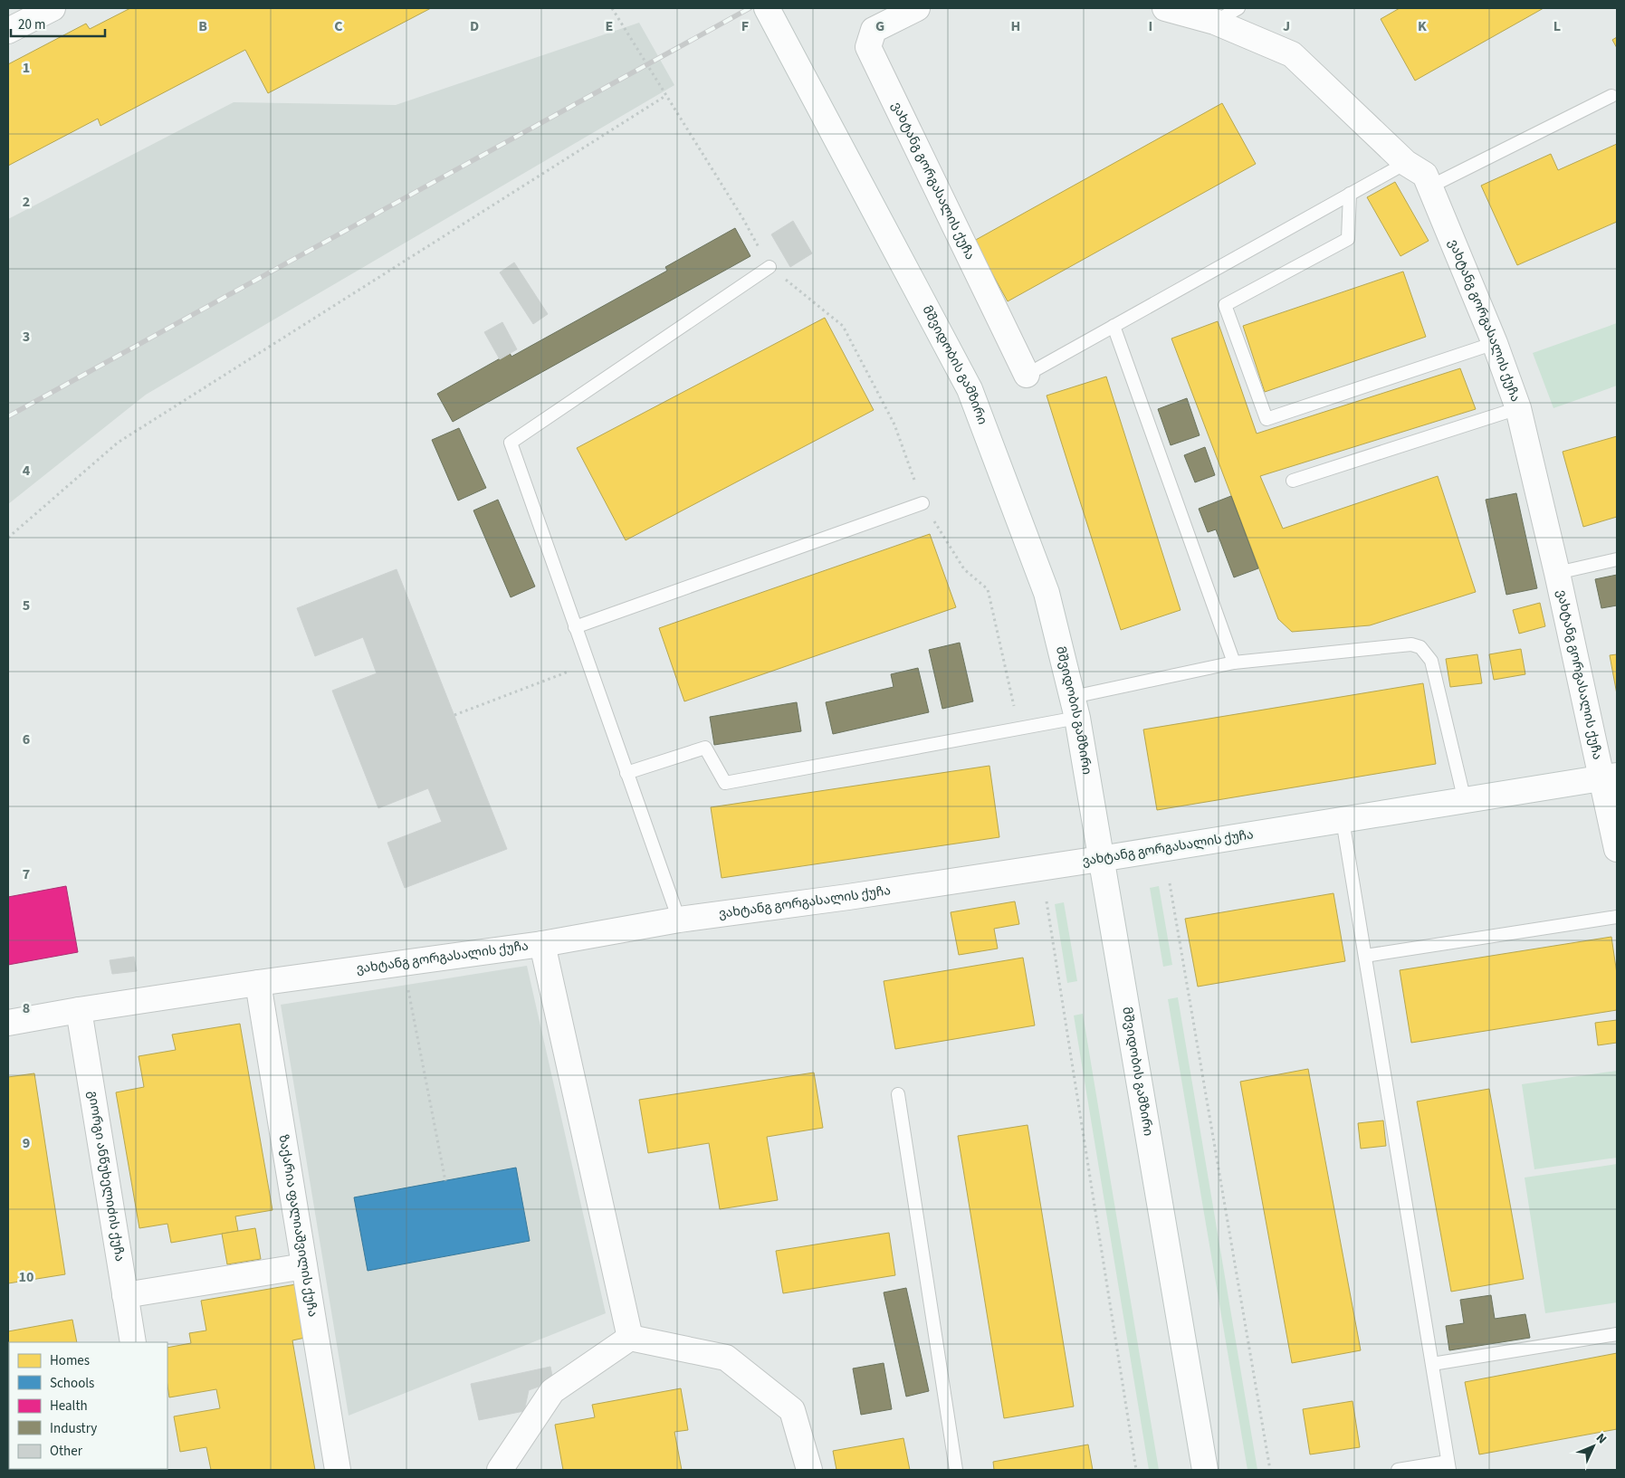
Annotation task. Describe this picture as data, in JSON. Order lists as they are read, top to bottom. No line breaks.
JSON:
{"streets":{"street":["ვახტანგ გორგასალის ქუჩა","მშვიდობის გამზირი","გიორგი ანწუხელიძის ქუჩა","ზაქარია ფალიაშვილის ქუჩა"]},"crossings":[["ვახტანგ გორგასალის ქუჩა","მშვიდობის გამზირი"],["ვახტანგ გორგასალის ქუჩა","გიორგი ანწუხელიძის ქუჩა"],["ვახტანგ გორგასალის ქუჩა","ზაქარია ფალიაშვილის ქუჩა"]],"legend":["Homes","Schools","Health","Industry","Other"],"scale_bar":"20 m","north":"top right","grid":{"columns":["B","C","D","E","F","G","H","I","J","K","L"],"rows":["1","2","3","4","5","6","7","8","9","10"]}}
